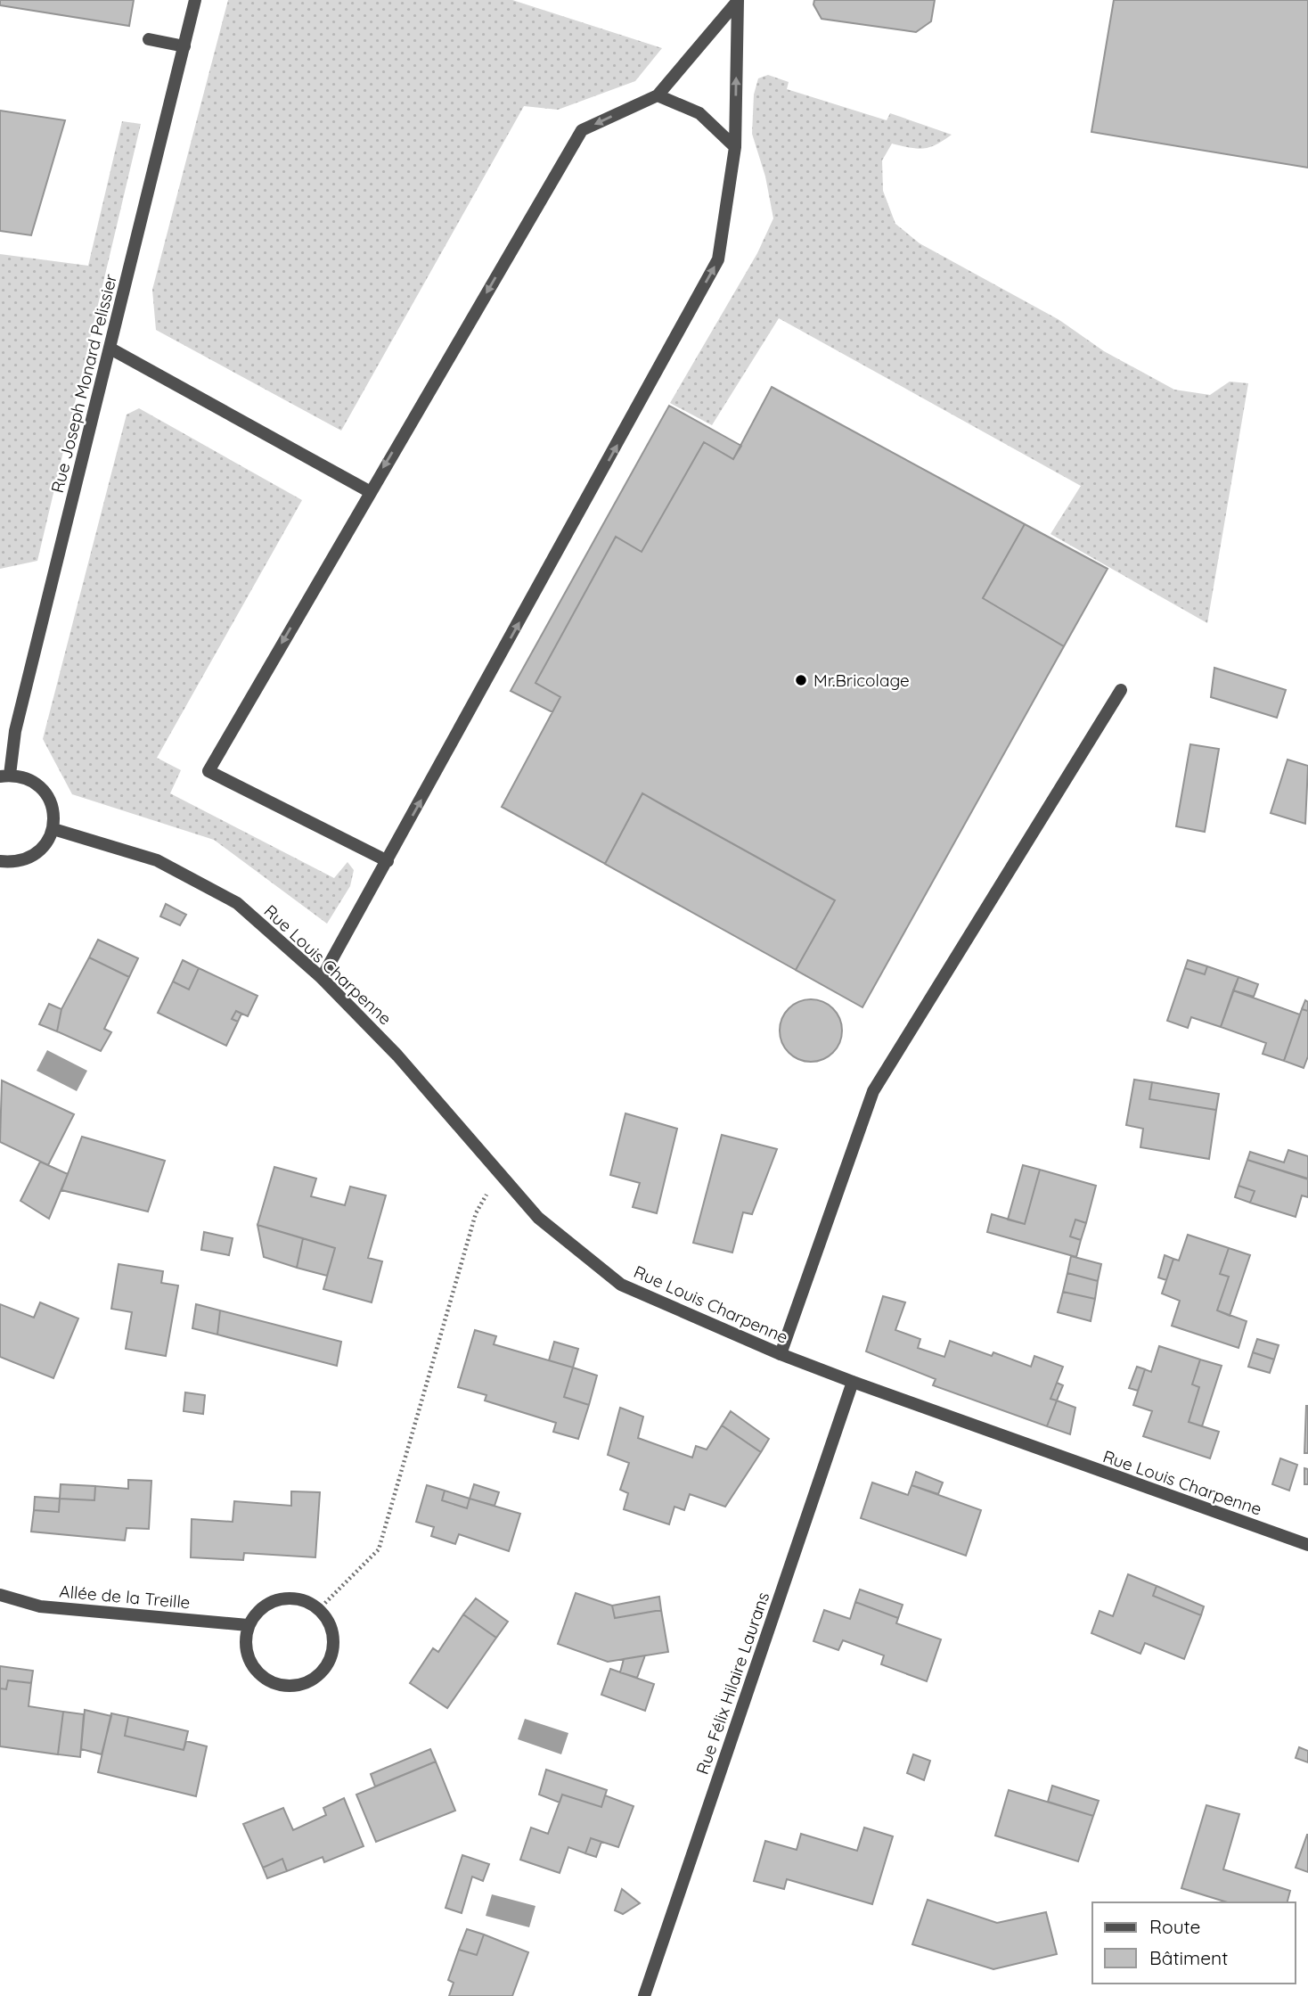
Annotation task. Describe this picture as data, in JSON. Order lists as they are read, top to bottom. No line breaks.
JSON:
{"streets":{"street":["Rue Joseph Monard Pelissier","Rue Louis Charpenne","Allée de la Treille","Rue Félix Hilaire Laurans"]},"crossings":[["Rue Louis Charpenne","Rue Félix Hilaire Laurans"]],"places":["Mr.Bricolage"],"legend":["Route","Bâtiment"]}
